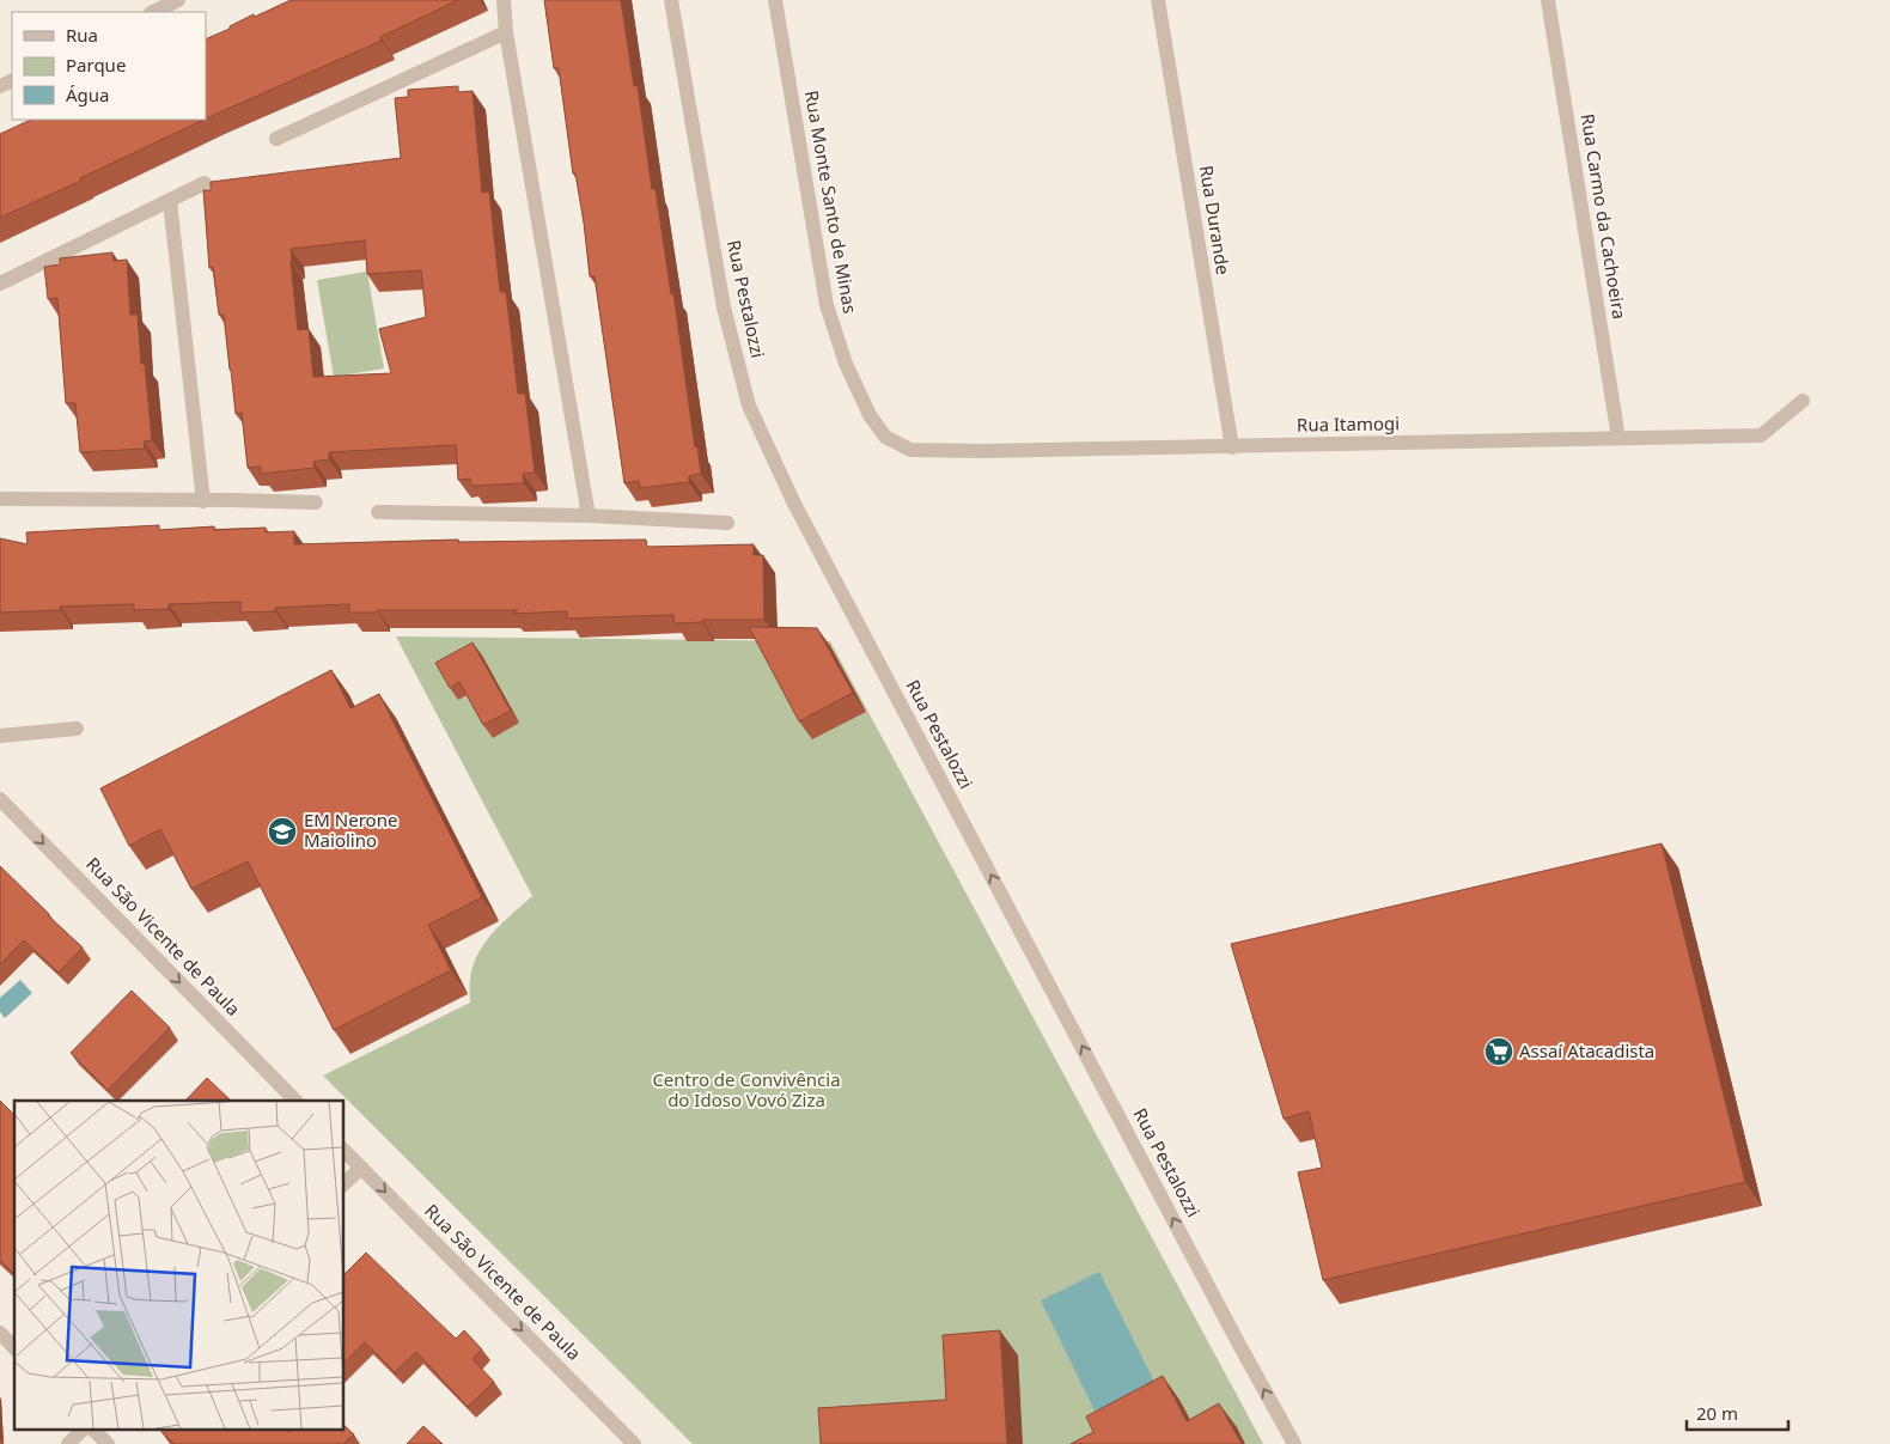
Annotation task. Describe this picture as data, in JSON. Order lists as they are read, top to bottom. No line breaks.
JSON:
{"streets":{"street":["Rua Monte Santo de Minas","Rua Carmo da Cachoeira","Rua Durande","Rua Pestalozzi","Rua Itamogi","Rua São Vicente de Paula"]},"crossings":[["Rua Monte Santo de Minas","Rua Itamogi"],["Rua Carmo da Cachoeira","Rua Itamogi"],["Rua Durande","Rua Itamogi"]],"one_way":["Rua Pestalozzi","Rua São Vicente de Paula"],"parks":["Centro de Convivência do Idoso Vovó Ziza"],"places":{"school or university":["EM Nerone Maiolino"],"supermarket":["Assaí Atacadista"]},"legend":["Rua","Parque","Água"],"scale_bar":"20 m"}
